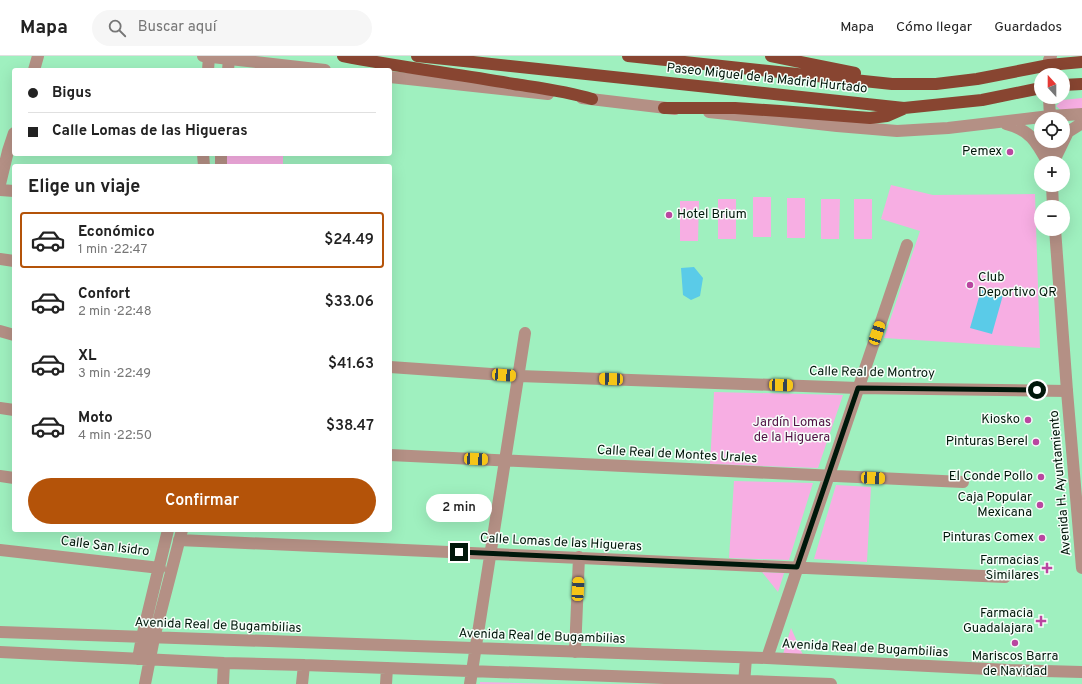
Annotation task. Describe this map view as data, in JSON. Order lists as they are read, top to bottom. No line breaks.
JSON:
{"streets":{"highway":["Paseo Miguel de la Madrid Hurtado"],"street":["Calle Real de Montroy","Calle Real de Montes Urales","Avenida H. Ayuntamiento","Calle Lomas de las Higueras","Calle San Isidro","Avenida Real de Bugambilias"]},"crossings":[["Calle Real de Montroy","Avenida H. Ayuntamiento"]],"parks":["Jardín Lomas de la Higuera"],"places":{"other":["Pemex","Hotel Brium","Club Deportivo QR","Kiosko","Pinturas Berel","El Conde Pollo","Caja Popular Mexicana","Pinturas Comex","Mariscos Barra de Navidad"],"health":["Farmacias Similares","Farmacia Guadalajara"]},"north":"top","page":{"header":"Mapa","search":"Buscar aquí","nav":["Mapa","Cómo llegar","Guardados"],"map_buttons":["+","−"],"banner":["Bigus","Calle Lomas de las Higueras"],"heading":"Elige un viaje","list":[{"name":"Económico","note":"1 min · 22:47","value":"$24.49"},{"name":"Confort","note":"2 min · 22:48","value":"$33.06"},{"name":"XL","note":"3 min · 22:49","value":"$41.63"},{"name":"Moto","note":"4 min · 22:50","value":"$38.47"}],"buttons":"Confirmar","bubble":"2 min"}}
